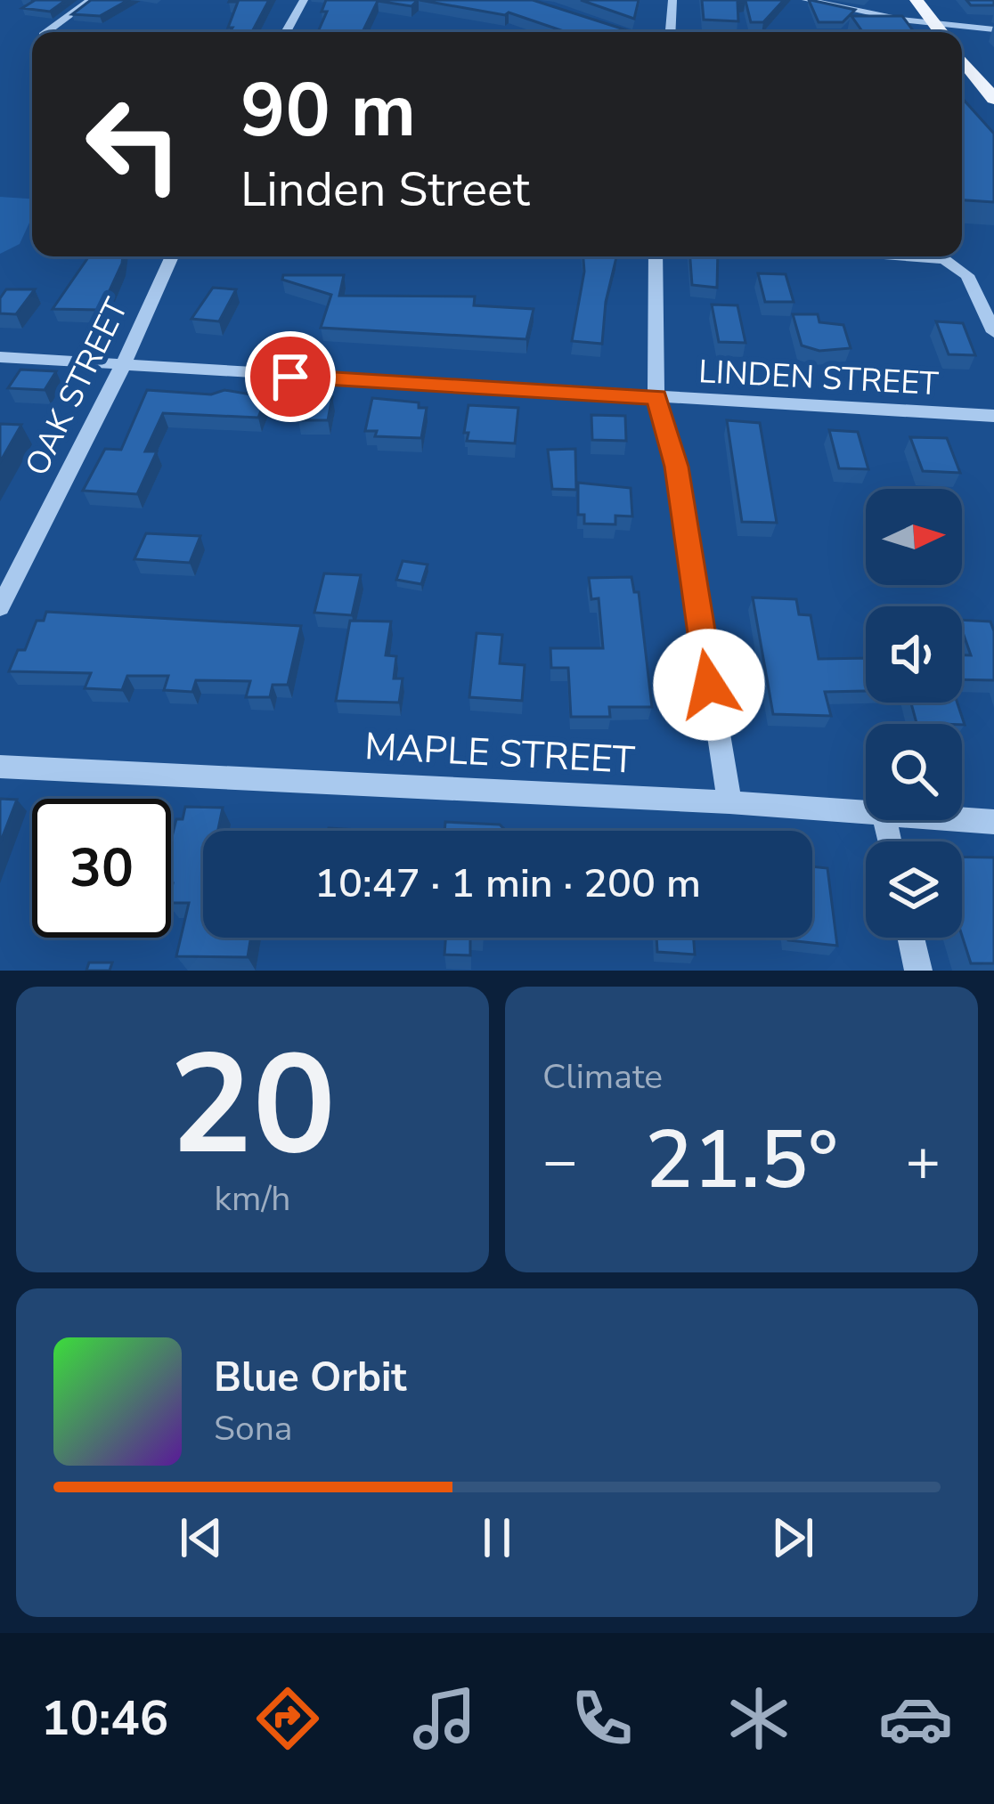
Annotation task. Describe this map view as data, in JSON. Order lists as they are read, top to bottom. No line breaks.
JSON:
{"streets":{"street":["LINDEN STREET","OAK STREET","MAPLE STREET"]},"crossings":[["LINDEN STREET","OAK STREET"]],"north":"right","page":{"turn":["90 m","Linden Street"],"limit":"30","trip":"10:47 · 1 min · 200 m","tile":[["20","km/h"],"Climate"],"heat":["−","21.5°","+"],"song":["Blue Orbit","Sona"],"tabs":"10:46"}}
